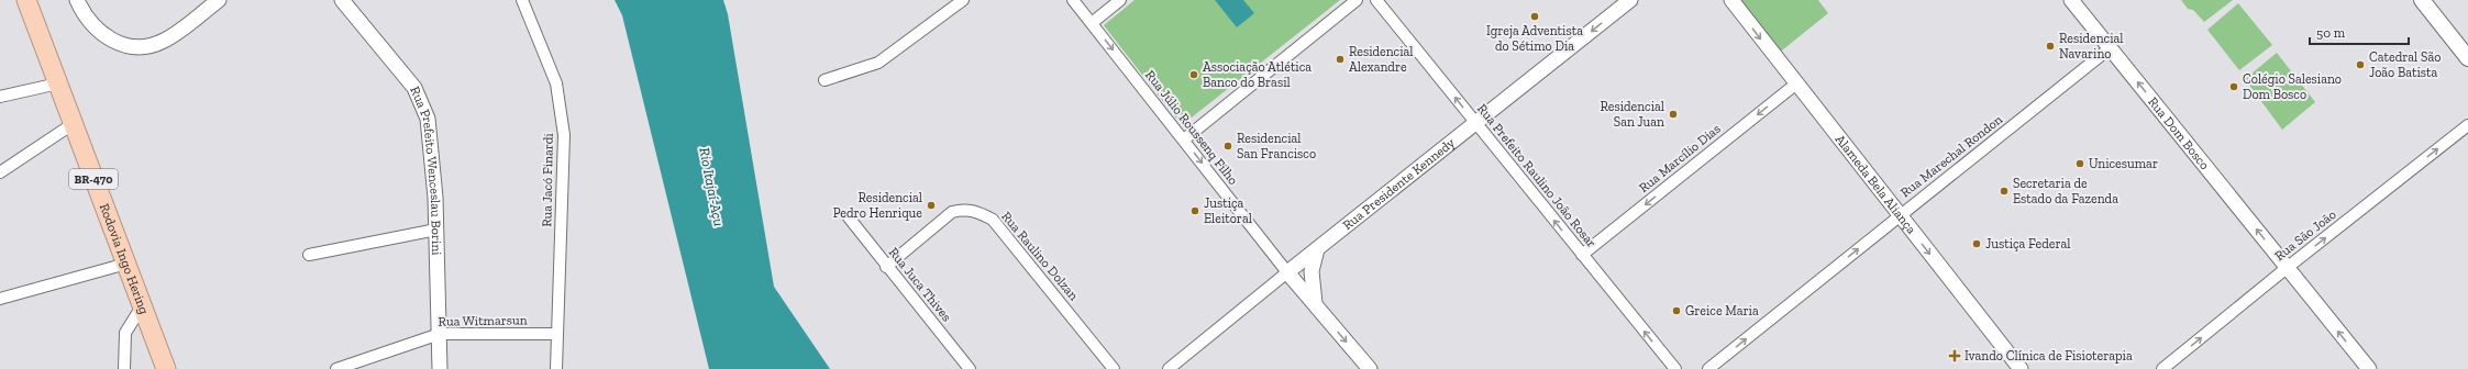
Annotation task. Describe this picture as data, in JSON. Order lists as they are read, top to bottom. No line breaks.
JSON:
{"streets":{"highway":["BR-470","Rodovia Ingo Hering"],"street":["Rua Júlio Roussenq Filho","Rua Dom Bosco","Rua Marechal Rondon","Rua Marcílio Dias","Rua Prefeito Wenceslau Borini","Rua Prefeito Raulino João Rosar","Rua Jacó Finardi","Rua Presidente Kennedy","Alameda Bela Aliança","Rua São João","Rua Raulino Dolzan","Rua Juca Thives","Rua Witmarsun"]},"crossings":[["Rua Júlio Roussenq Filho","Rua Presidente Kennedy"],["Rua Dom Bosco","Rua Marechal Rondon"],["Rua Dom Bosco","Rua São João"],["Rua Marechal Rondon","Alameda Bela Aliança"],["Rua Marcílio Dias","Rua Prefeito Raulino João Rosar"],["Rua Marcílio Dias","Alameda Bela Aliança"],["Rua Prefeito Wenceslau Borini","Rua Witmarsun"],["Rua Prefeito Raulino João Rosar","Rua Presidente Kennedy"],["Rua Jacó Finardi","Rua Witmarsun"],["Rua Raulino Dolzan","Rua Juca Thives"]],"one_way":["Rua Júlio Roussenq Filho","Rua Dom Bosco","Rua Marechal Rondon","Rua Marcílio Dias","Rua Prefeito Raulino João Rosar","Alameda Bela Aliança","Rua São João"],"water":["Rio Itajaí-Açu"],"places":{"other":["Igreja Adventista do Sétimo Dia","Residencial Navarino","Residencial Alexandre","Catedral São João Batista","Associação Atlética Banco do Brasil","Colégio Salesiano Dom Bosco","Residencial San Juan","Residencial San Francisco","Unicesumar","Secretaria de Estado da Fazenda","Residencial Pedro Henrique","Justiça Eleitoral","Justiça Federal","Greice Maria"],"health":["Ivando Clínica de Fisioterapia"]},"scale_bar":"50 m"}
